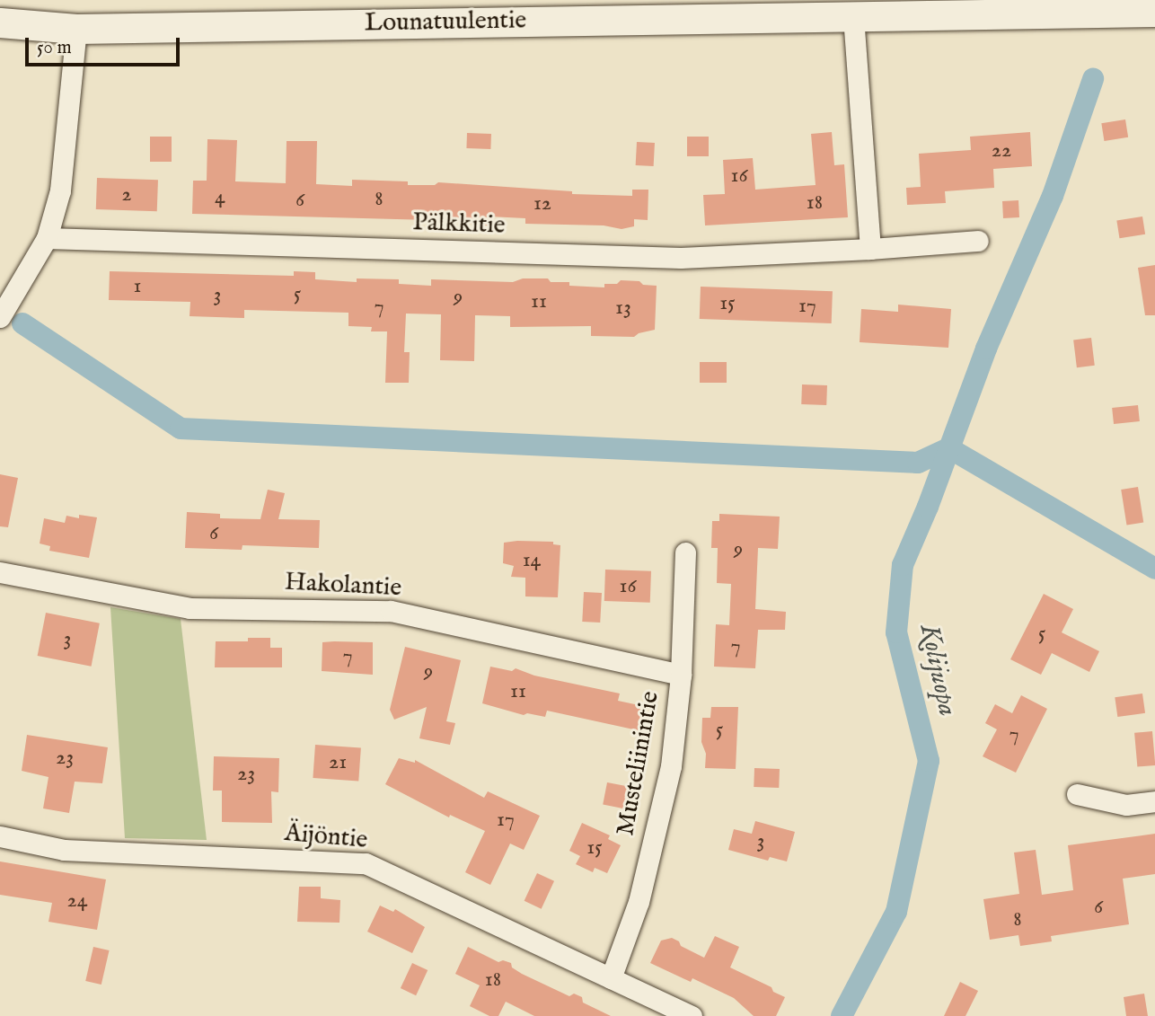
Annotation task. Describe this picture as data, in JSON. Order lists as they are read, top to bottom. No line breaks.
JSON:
{"streets":{"street":["Lounatuulentie","Pälkkitie","Hakolantie","Musteliinintie","Äijöntie"]},"crossings":[["Hakolantie","Musteliinintie"],["Musteliinintie","Äijöntie"]],"water":["Kolijuopa"],"house_numbers":["22","16","2","4","8","6","18","12","1","5","3","9","11","15","17","7","13","6","9","14","16","5","3","7","7","9","11","5","7","23","21","23","17","3","15","24","6","8","18"],"scale_bar":"50 m"}
